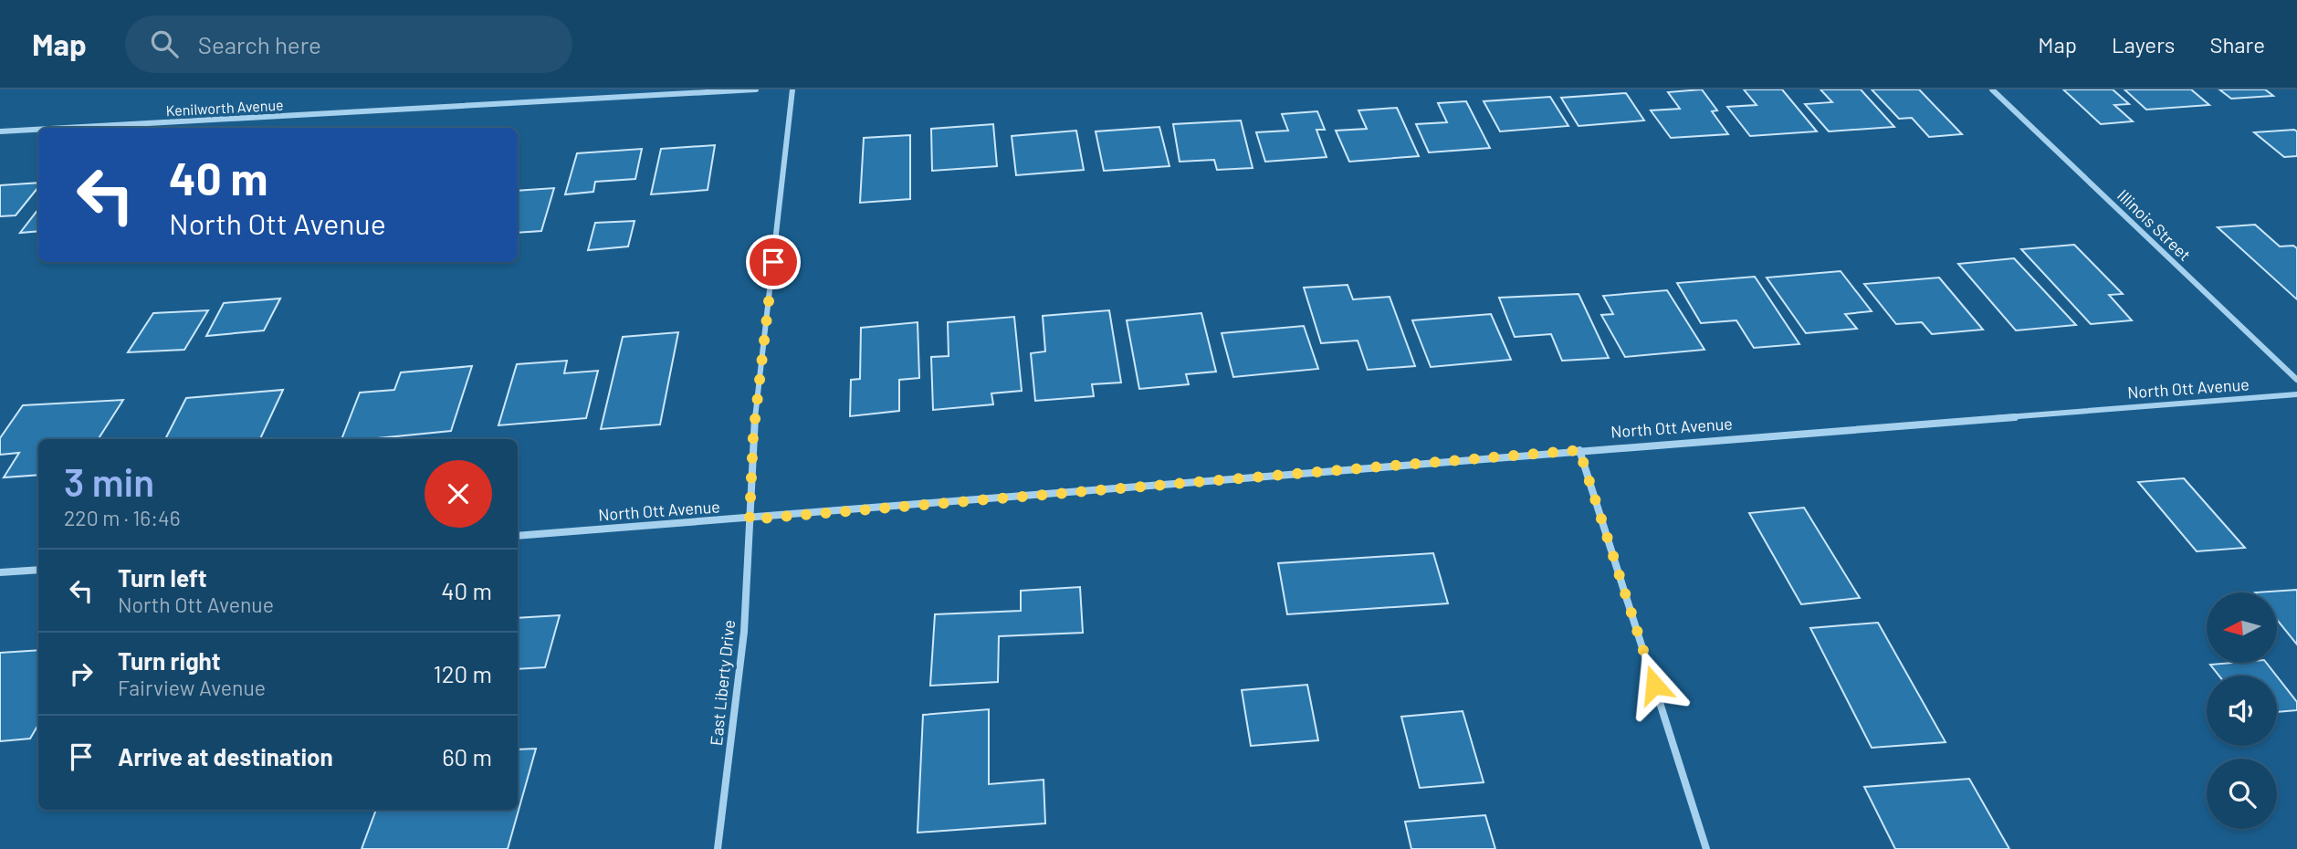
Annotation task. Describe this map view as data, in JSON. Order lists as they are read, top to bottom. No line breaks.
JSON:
{"streets":{"street":["Kenilworth Avenue","Illinois Street","North Ott Avenue","East Liberty Drive"]},"crossings":[["North Ott Avenue","East Liberty Drive"]],"north":"left","page":{"header":"Map","search":"Search here","nav":["Map","Layers","Share"],"turn":["40 m","North Ott Avenue"],"heading":["3 min","220 m · 16:46"],"list":[{"name":"Turn left","note":"North Ott Avenue","value":"40 m"},{"name":"Turn right","note":"Fairview Avenue","value":"120 m"},{"name":"Arrive at destination","value":"60 m"}]}}
